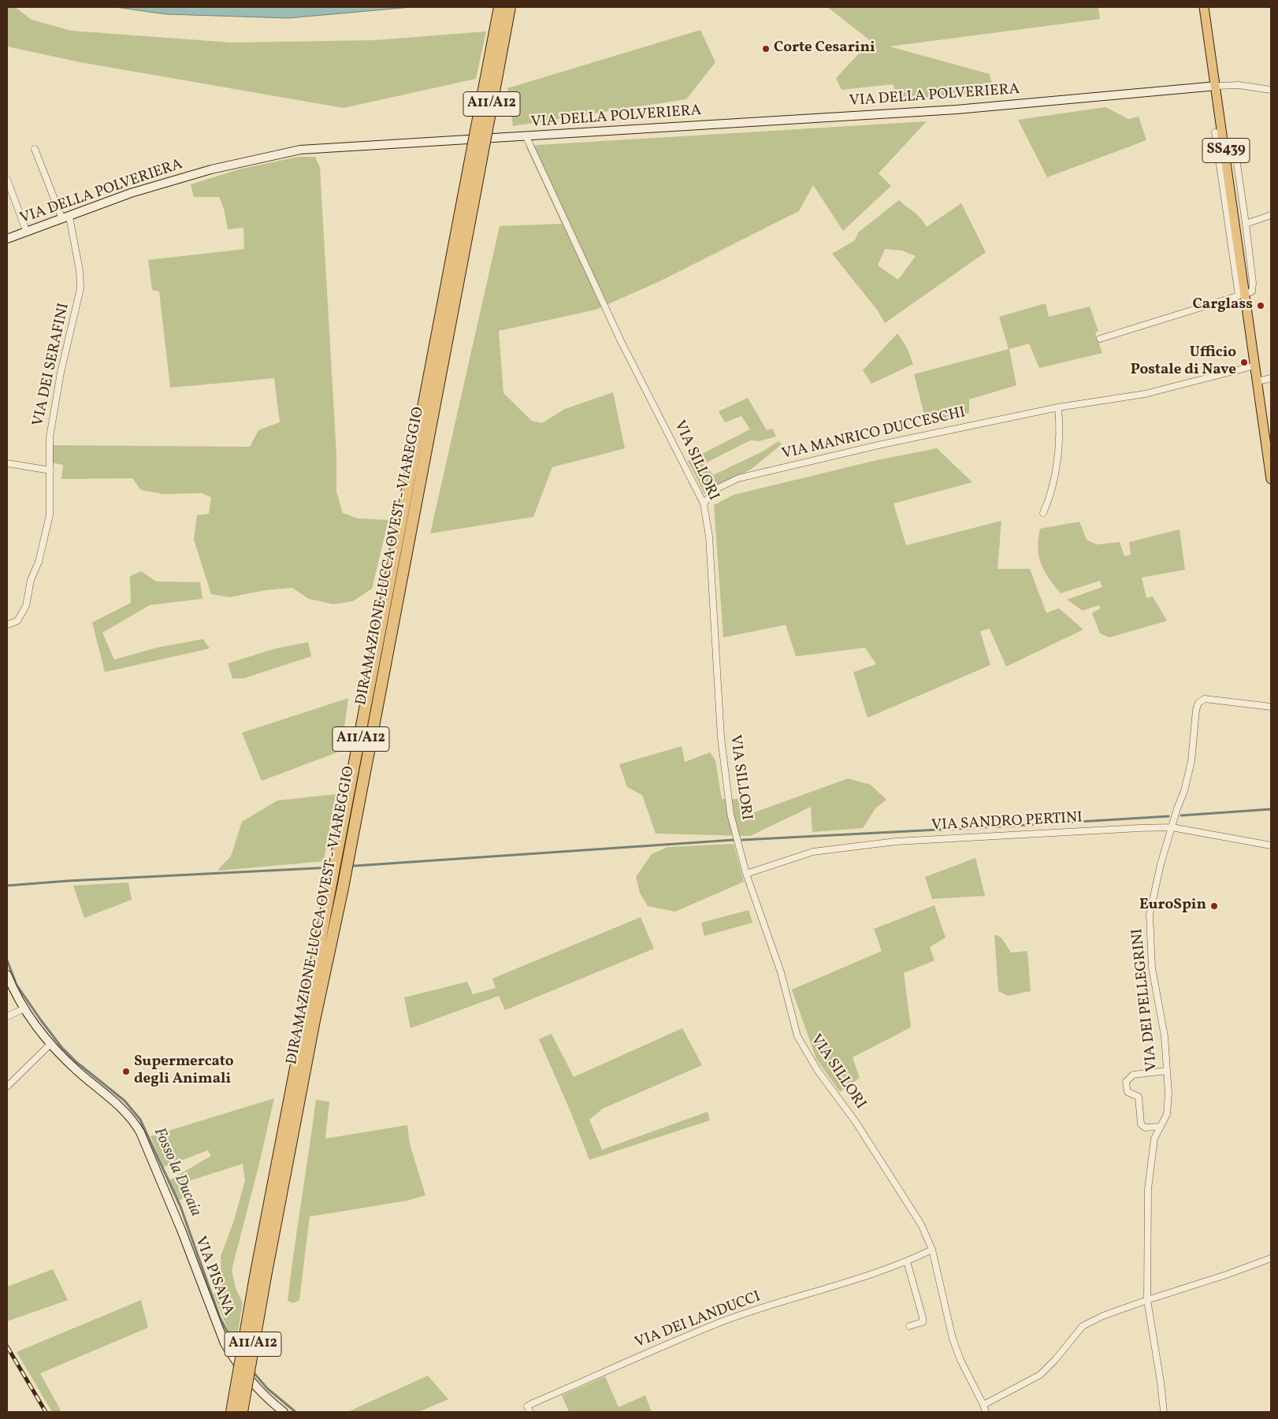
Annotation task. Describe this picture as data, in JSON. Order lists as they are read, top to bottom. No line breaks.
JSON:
{"streets":{"highway":["A11/A12","DIRAMAZIONE LUCCA OVEST - VIAREGGIO"],"main road":["SS439"],"street":["VIA DELLA POLVERIERA","VIA DEI SERAFINI","VIA MANRICO DUCCESCHI","VIA SILLORI","VIA SANDRO PERTINI","VIA DEI PELLEGRINI","VIA PISANA","VIA DEI LANDUCCI"]},"crossings":[["VIA DELLA POLVERIERA","SS439"],["VIA DELLA POLVERIERA","VIA DEI SERAFINI"],["VIA DELLA POLVERIERA","VIA SILLORI"],["SS439","VIA MANRICO DUCCESCHI"],["VIA MANRICO DUCCESCHI","VIA SILLORI"],["VIA SILLORI","VIA SANDRO PERTINI"],["VIA SILLORI","VIA DEI LANDUCCI"],["VIA SANDRO PERTINI","VIA DEI PELLEGRINI"]],"water":["Fosso la Ducaia"],"places":["Corte Cesarini","Carglass","Ufficio Postale di Nave","EuroSpin","Supermercato degli Animali"]}
